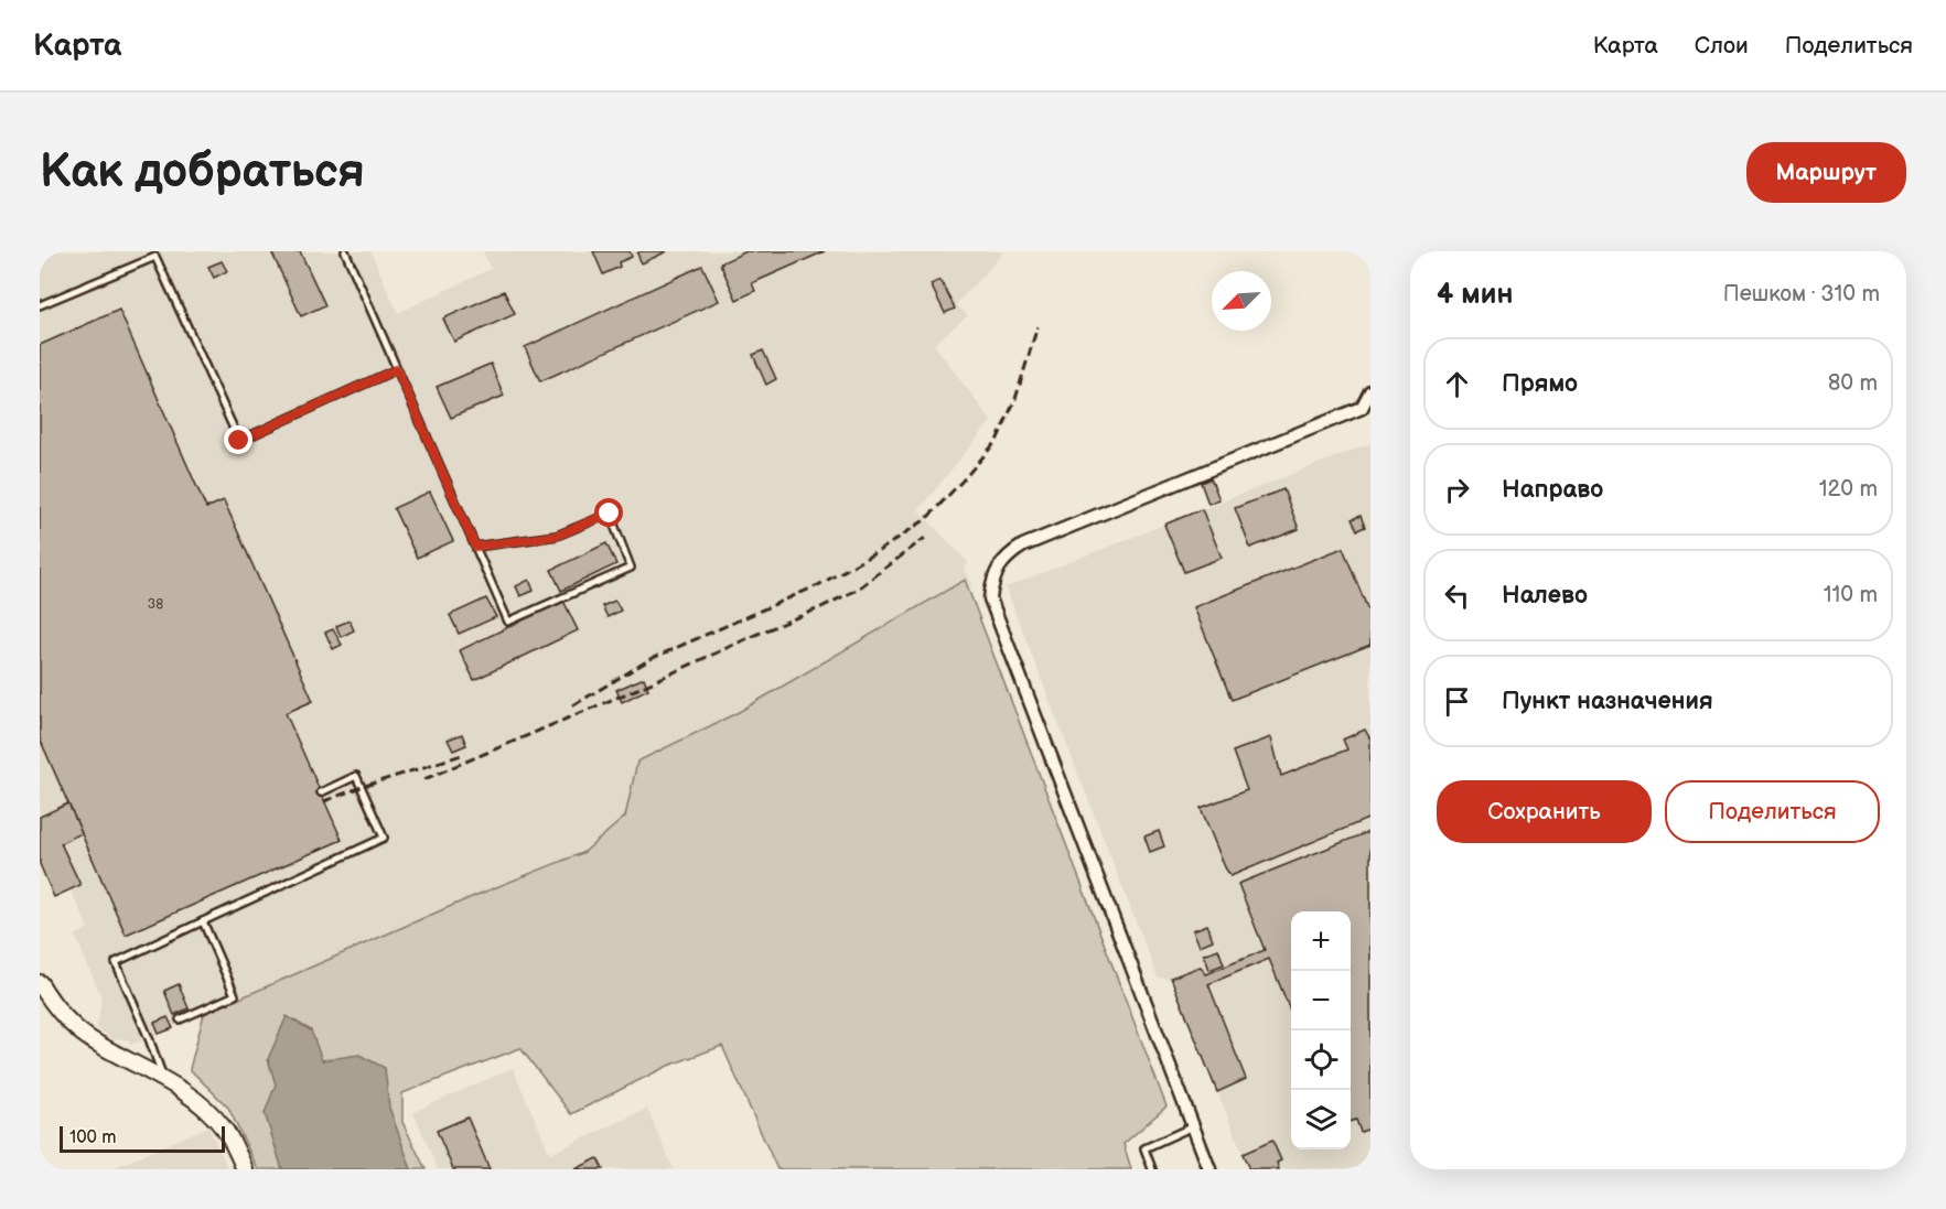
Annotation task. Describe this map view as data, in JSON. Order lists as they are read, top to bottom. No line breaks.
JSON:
{"house_numbers":["38"],"scale_bar":"100 m","north":"bottom left","page":{"header":"Карта","nav":["Карта","Слои","Поделиться"],"buttons":["Маршрут",["Сохранить","Поделиться"]],"title":"Как добраться","heading":["4 мин","Пешком · 310 m"],"list":[["Прямо","80 m"],["Направо","120 m"],["Налево","110 m"],"Пункт назначения"],"map_buttons":["+","−"],"scale":"100 m"}}
